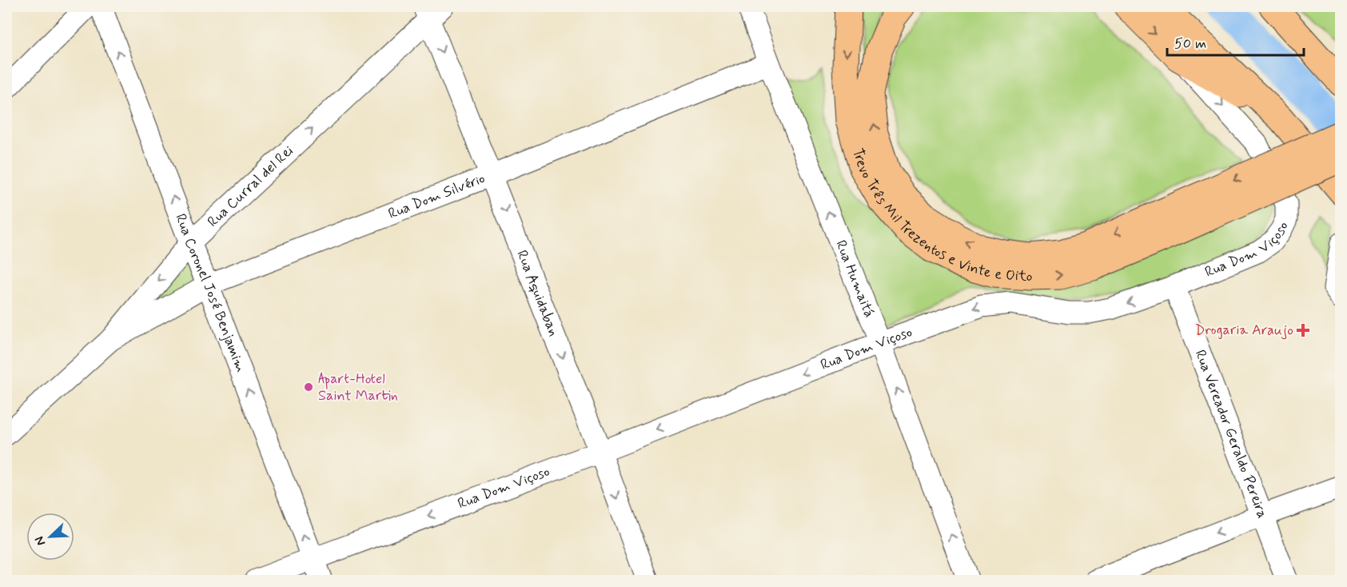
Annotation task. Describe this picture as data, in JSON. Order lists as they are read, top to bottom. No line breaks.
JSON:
{"streets":{"main road":["Trevo Três Mil Trezentos e Vinte e Oito"],"street":["Rua Curral del Rei","Rua Dom Silvério","Rua Dom Viçoso","Rua Humaitá","Rua Aquidaban","Rua Coronel José Benjamim","Rua Vereador Geraldo Pereira"]},"crossings":[["Rua Curral del Rei","Rua Dom Silvério"],["Rua Curral del Rei","Rua Aquidaban"],["Rua Curral del Rei","Rua Coronel José Benjamim"],["Rua Dom Silvério","Rua Humaitá"],["Rua Dom Silvério","Rua Aquidaban"],["Rua Dom Silvério","Rua Coronel José Benjamim"],["Rua Dom Viçoso","Rua Humaitá"],["Rua Dom Viçoso","Rua Aquidaban"],["Rua Dom Viçoso","Rua Coronel José Benjamim"],["Rua Dom Viçoso","Rua Vereador Geraldo Pereira"]],"one_way":["Rua Dom Viçoso","Rua Humaitá","Rua Aquidaban","Rua Coronel José Benjamim"],"places":{"health":["Drogaria Araujo"],"other":["Apart-Hotel Saint Martin"]},"scale_bar":"50 m","north":"bottom left"}
